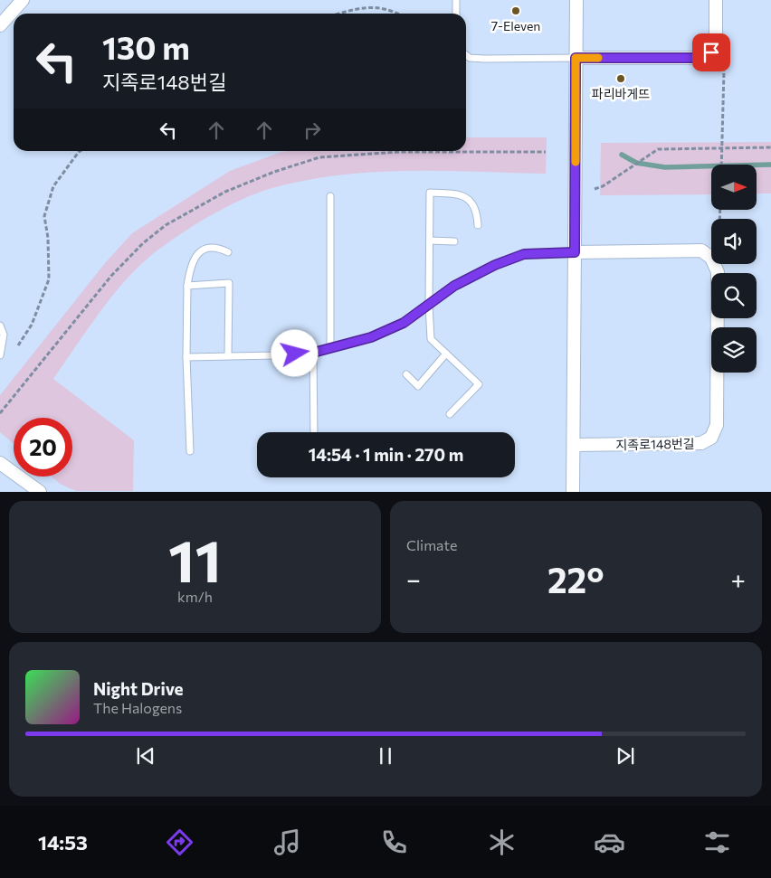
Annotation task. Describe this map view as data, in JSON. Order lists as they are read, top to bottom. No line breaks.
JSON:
{"streets":{"street":["지족로148번길"]},"places":["7-Eleven","파리바게뜨"],"north":"right","page":{"turn":["130 m","지족로148번길"],"limit":"20","trip":"14:54 · 1 min · 270 m","tile":[["11","km/h"],"Climate"],"heat":["−","22°","+"],"song":["Night Drive","The Halogens"],"tabs":"14:53"}}
